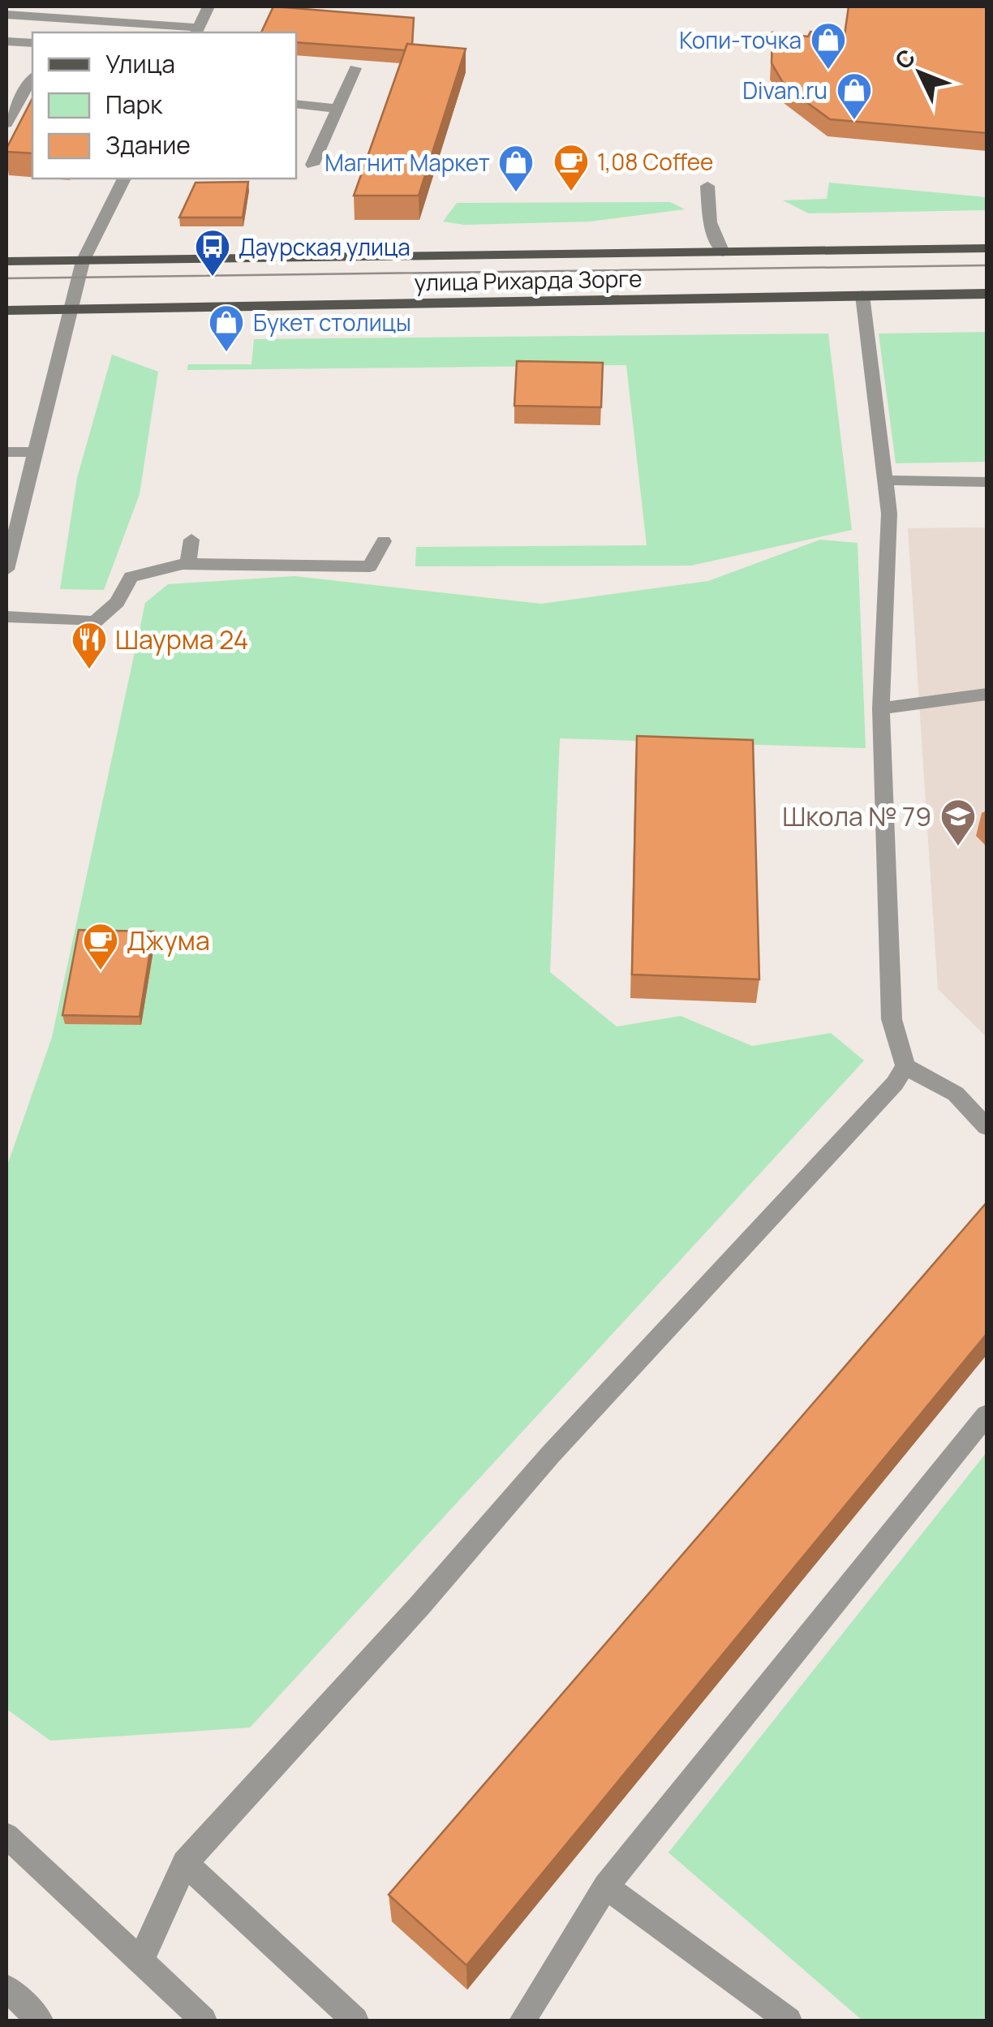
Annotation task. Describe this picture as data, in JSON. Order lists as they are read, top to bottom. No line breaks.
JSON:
{"streets":{"main road":["улица Рихарда Зорге"]},"places":{"shop":["Копи-точка","Divan.ru","Магнит Маркет","Букет столицы"],"cafe":["1,08 Coffee","Джума"],"bus stop":["Даурская улица"],"restaurant":["Шаурма 24"],"school or university":["Школа № 79"]},"legend":["Улица","Парк","Здание"],"north":"top left"}
